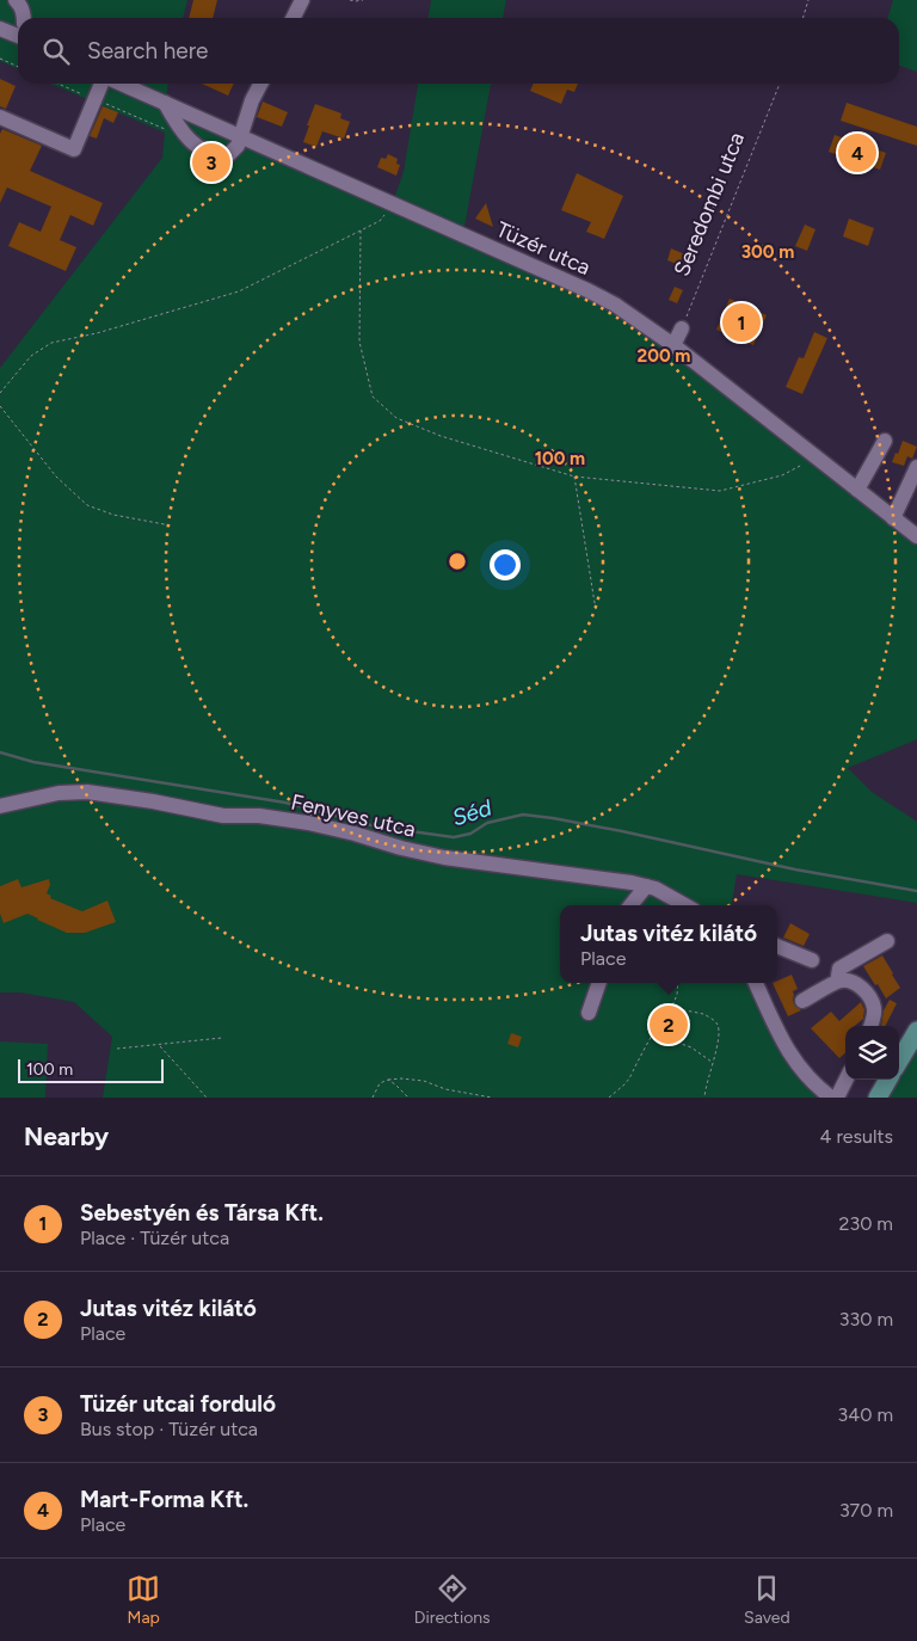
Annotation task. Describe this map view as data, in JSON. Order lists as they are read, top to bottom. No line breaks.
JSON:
{"streets":{"street":["Tüzér utca","Fenyves utca"],"path":["Seredombi utca"]},"water":["Séd"],"scale_bar":"100 m","page":{"search":"Search here","pins":["4","3","1","2"],"popup":["Jutas vitéz kilátó","Place"],"scale":"100 m","heading":["Nearby","4 results"],"list":[{"mark":"1","name":"Sebestyén és Társa Kft.","note":"Place · Tüzér utca","value":"230 m"},{"mark":"2","name":"Jutas vitéz kilátó","note":"Place","value":"330 m"},{"mark":"3","name":"Tüzér utcai forduló","note":"Bus stop · Tüzér utca","value":"340 m"},{"mark":"4","name":"Mart-Forma Kft.","note":"Place","value":"370 m"}],"nav":["Map","Directions","Saved"]},"rings":["300 m","200 m","100 m"]}
